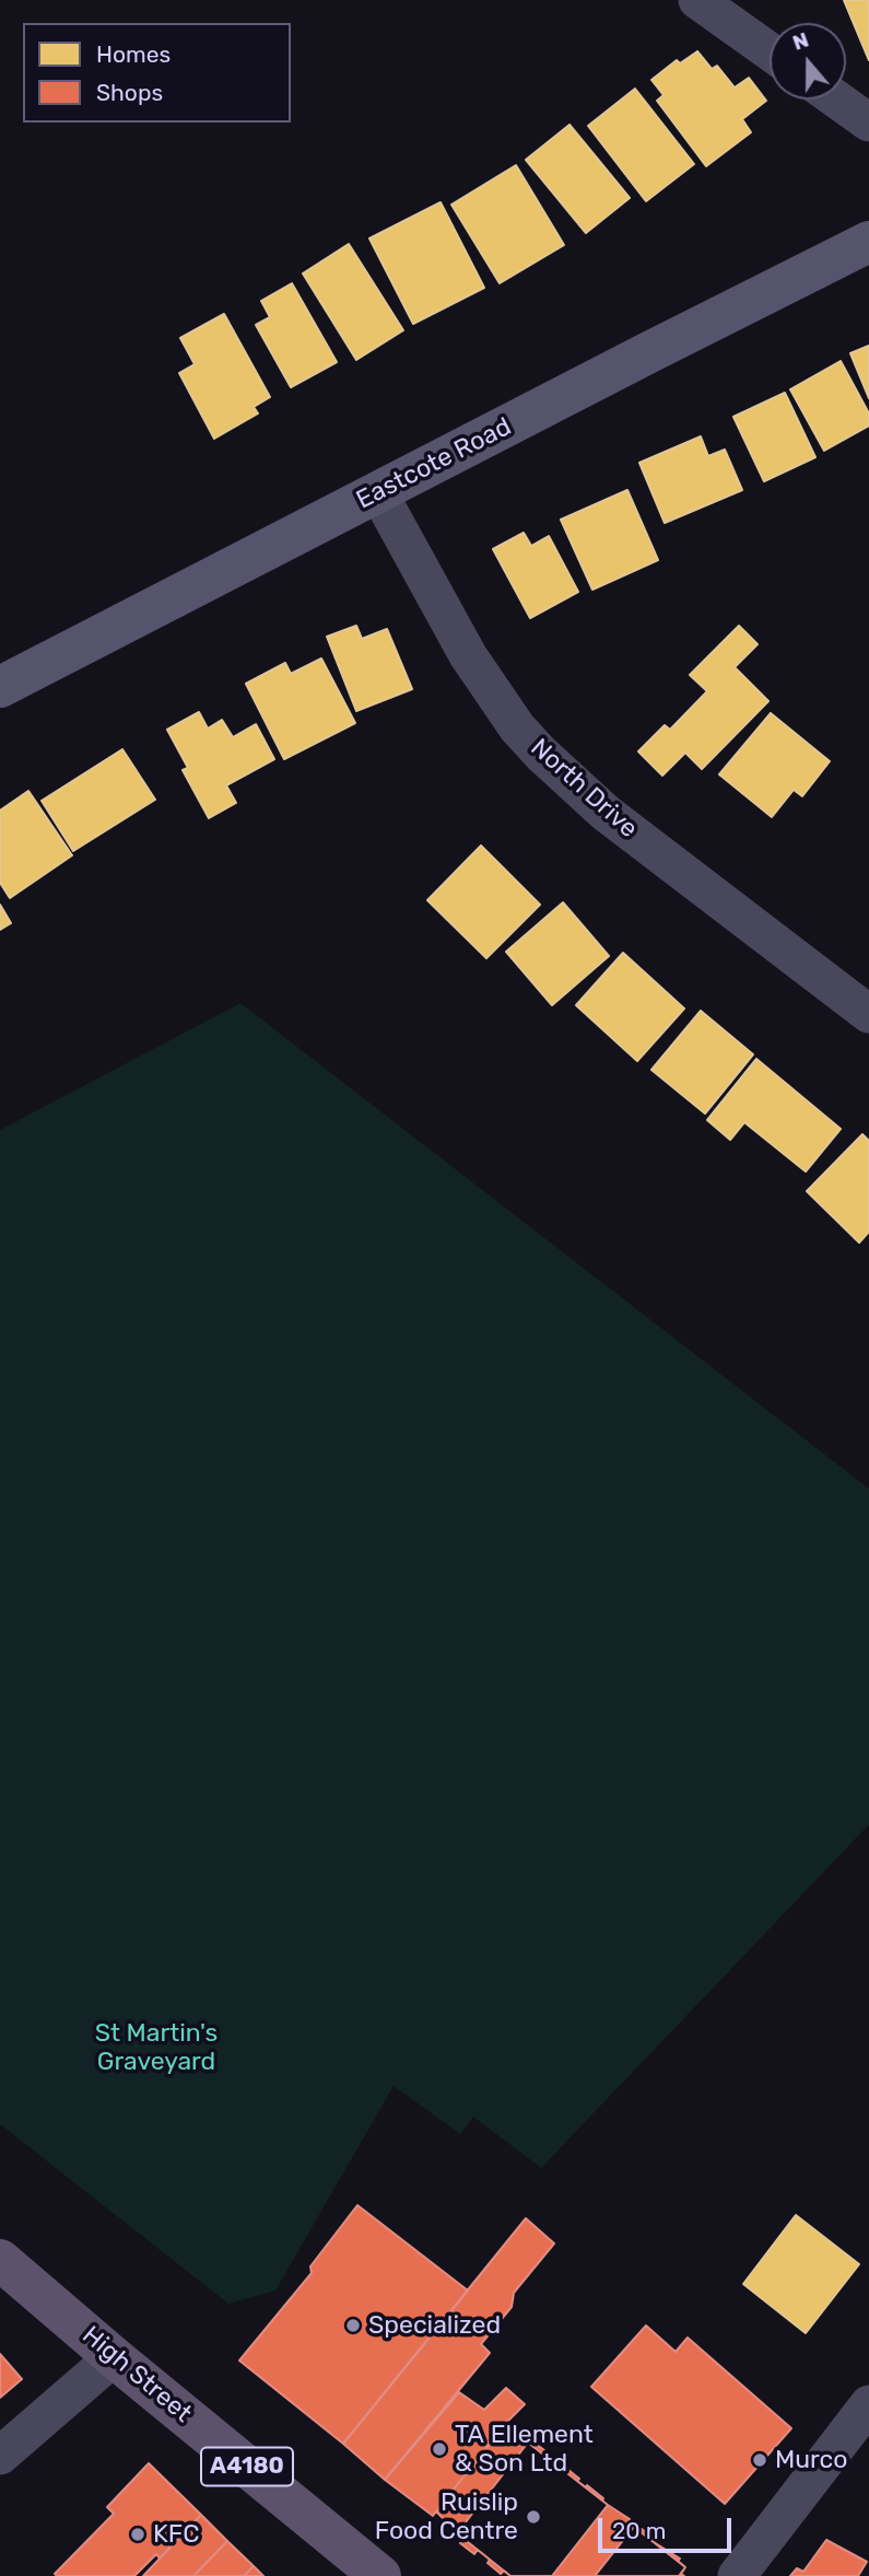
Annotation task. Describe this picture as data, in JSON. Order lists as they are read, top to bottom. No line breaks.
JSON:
{"streets":{"main road":["Eastcote Road","High Street","A4180"],"street":["North Drive"]},"crossings":[["Eastcote Road","North Drive"]],"parks":["St Martin's Graveyard"],"places":["Specialized","TA Ellement & Son Ltd","Murco","Ruislip Food Centre","KFC"],"legend":["Homes","Shops"],"scale_bar":"20 m","north":"top"}
